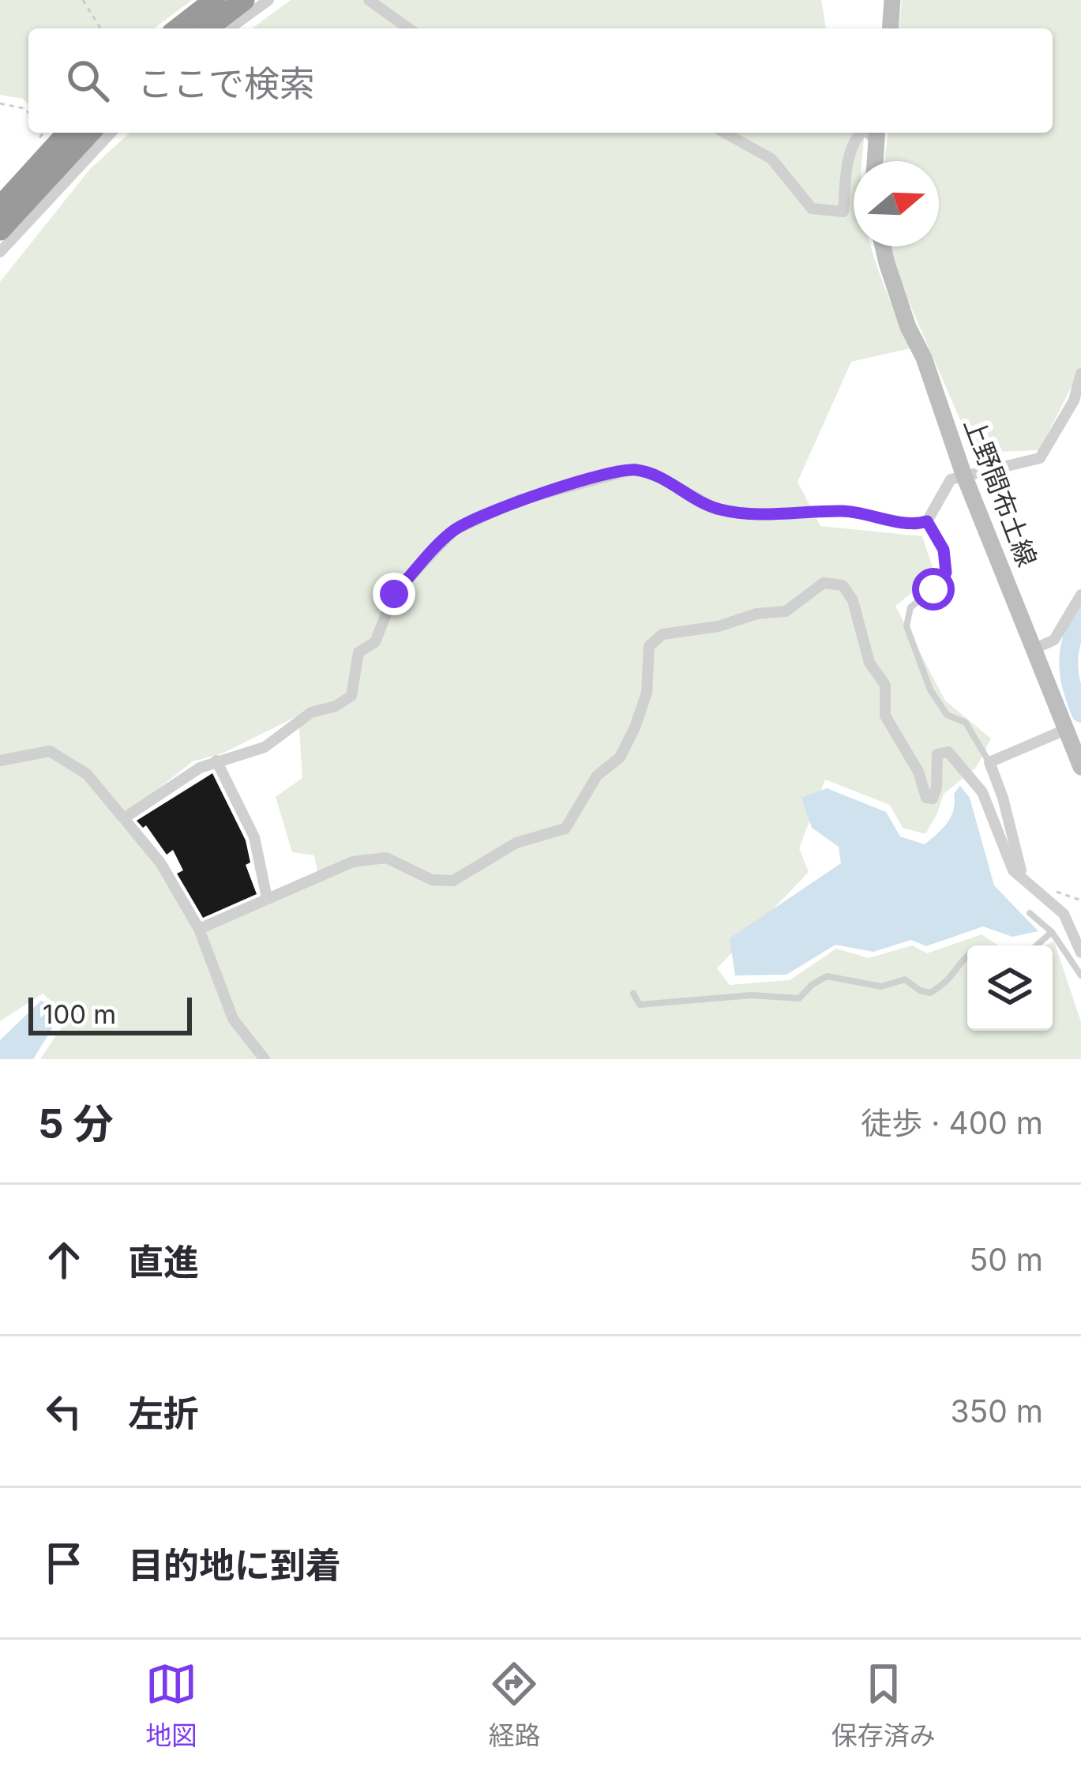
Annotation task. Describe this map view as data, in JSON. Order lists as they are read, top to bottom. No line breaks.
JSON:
{"streets":{"main road":["上野間布土線"]},"scale_bar":"100 m","north":"right","page":{"search":"ここで検索","scale":"100 m","heading":["5 分","徒歩 · 400 m"],"list":[["直進","50 m"],["左折","350 m"],"目的地に到着"],"nav":["地図","経路","保存済み"]}}
